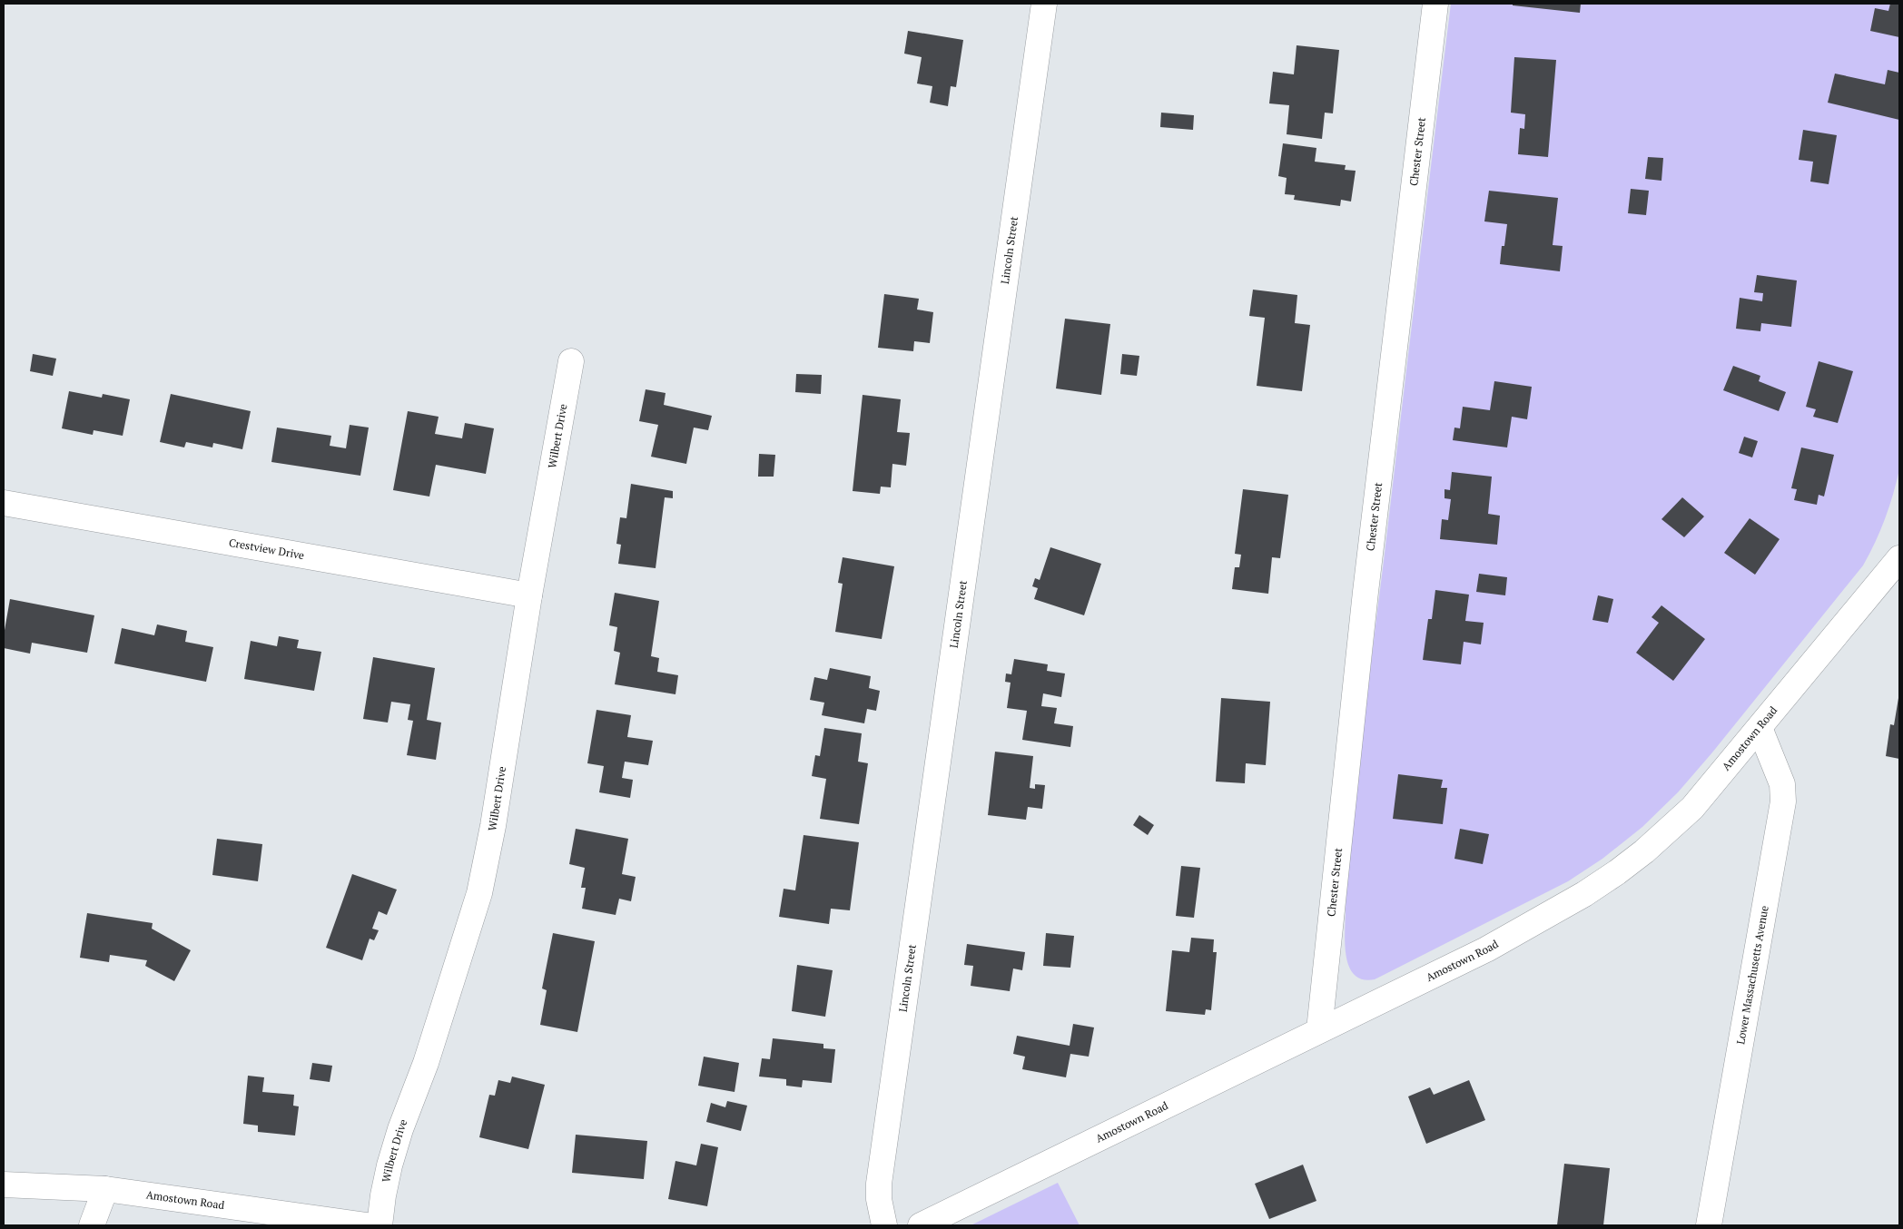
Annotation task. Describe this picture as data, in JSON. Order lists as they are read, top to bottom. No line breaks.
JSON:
{"streets":{"street":["Chester Street","Lincoln Street","Wilbert Drive","Crestview Drive","Amostown Road","Lower Massachusetts Avenue"]},"crossings":[["Chester Street","Amostown Road"],["Wilbert Drive","Crestview Drive"],["Amostown Road","Lower Massachusetts Avenue"]]}
